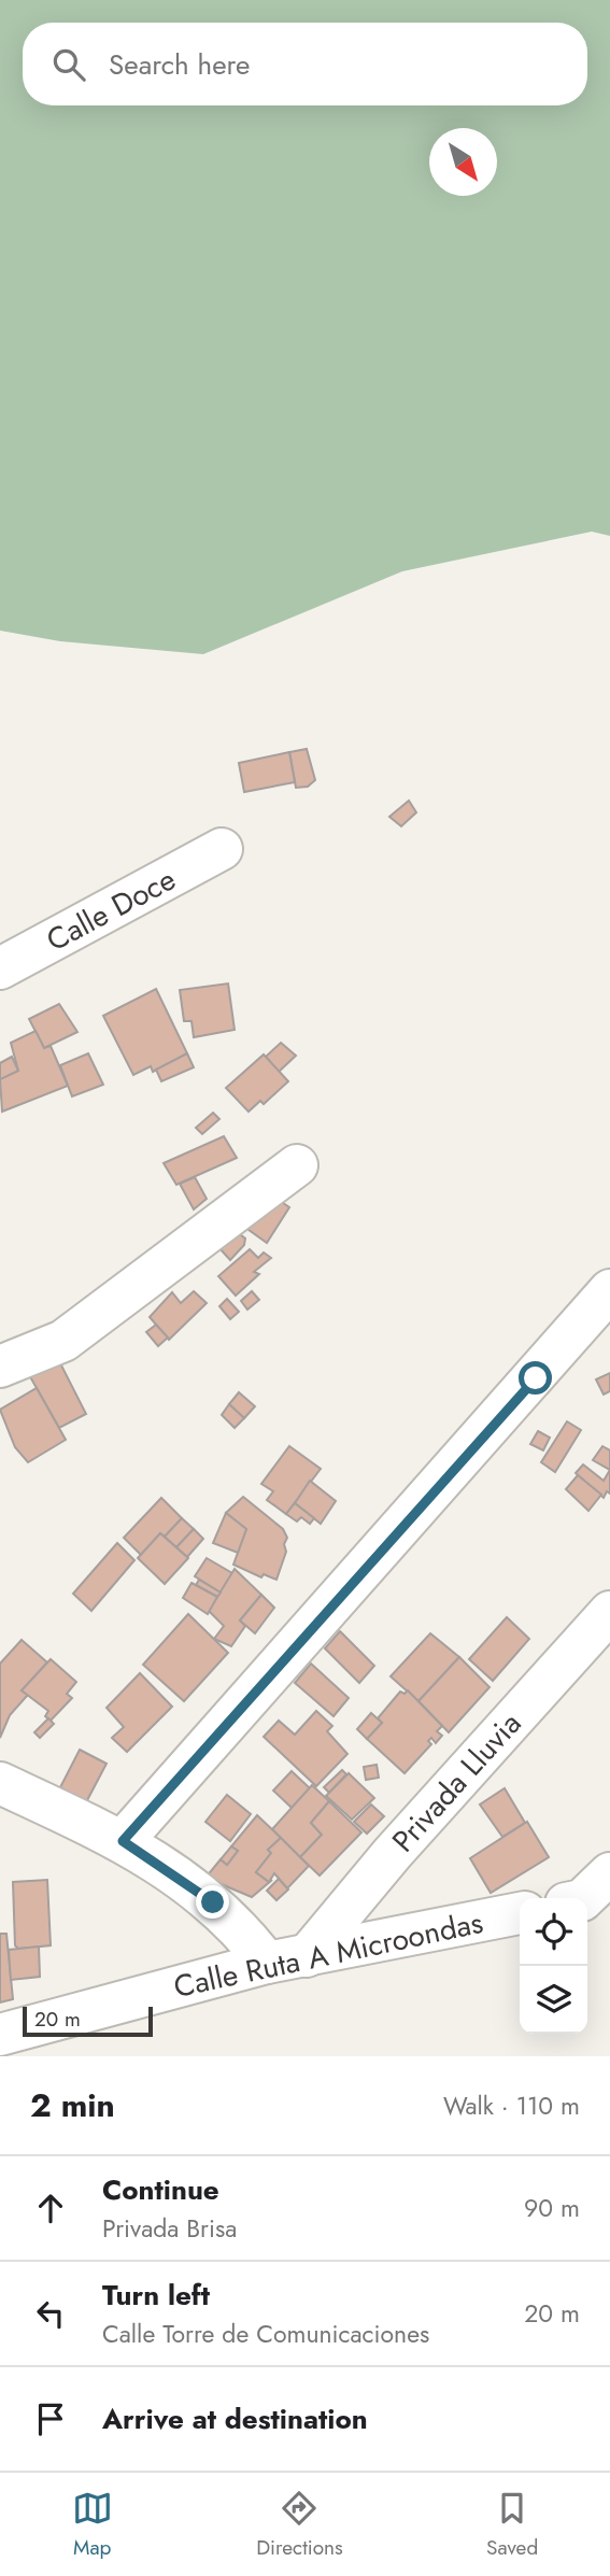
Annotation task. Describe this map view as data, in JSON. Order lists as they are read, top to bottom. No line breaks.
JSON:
{"streets":{"street":["Calle Doce","Privada Lluvia","Calle Ruta A Microondas"]},"crossings":[["Privada Lluvia","Calle Ruta A Microondas"]],"scale_bar":"20 m","north":"bottom right","page":{"search":"Search here","scale":"20 m","heading":["2 min","Walk · 110 m"],"list":[["Continue","Privada Brisa","90 m"],["Turn left","Calle Torre de Comunicaciones","20 m"],"Arrive at destination"],"nav":["Map","Directions","Saved"]}}
